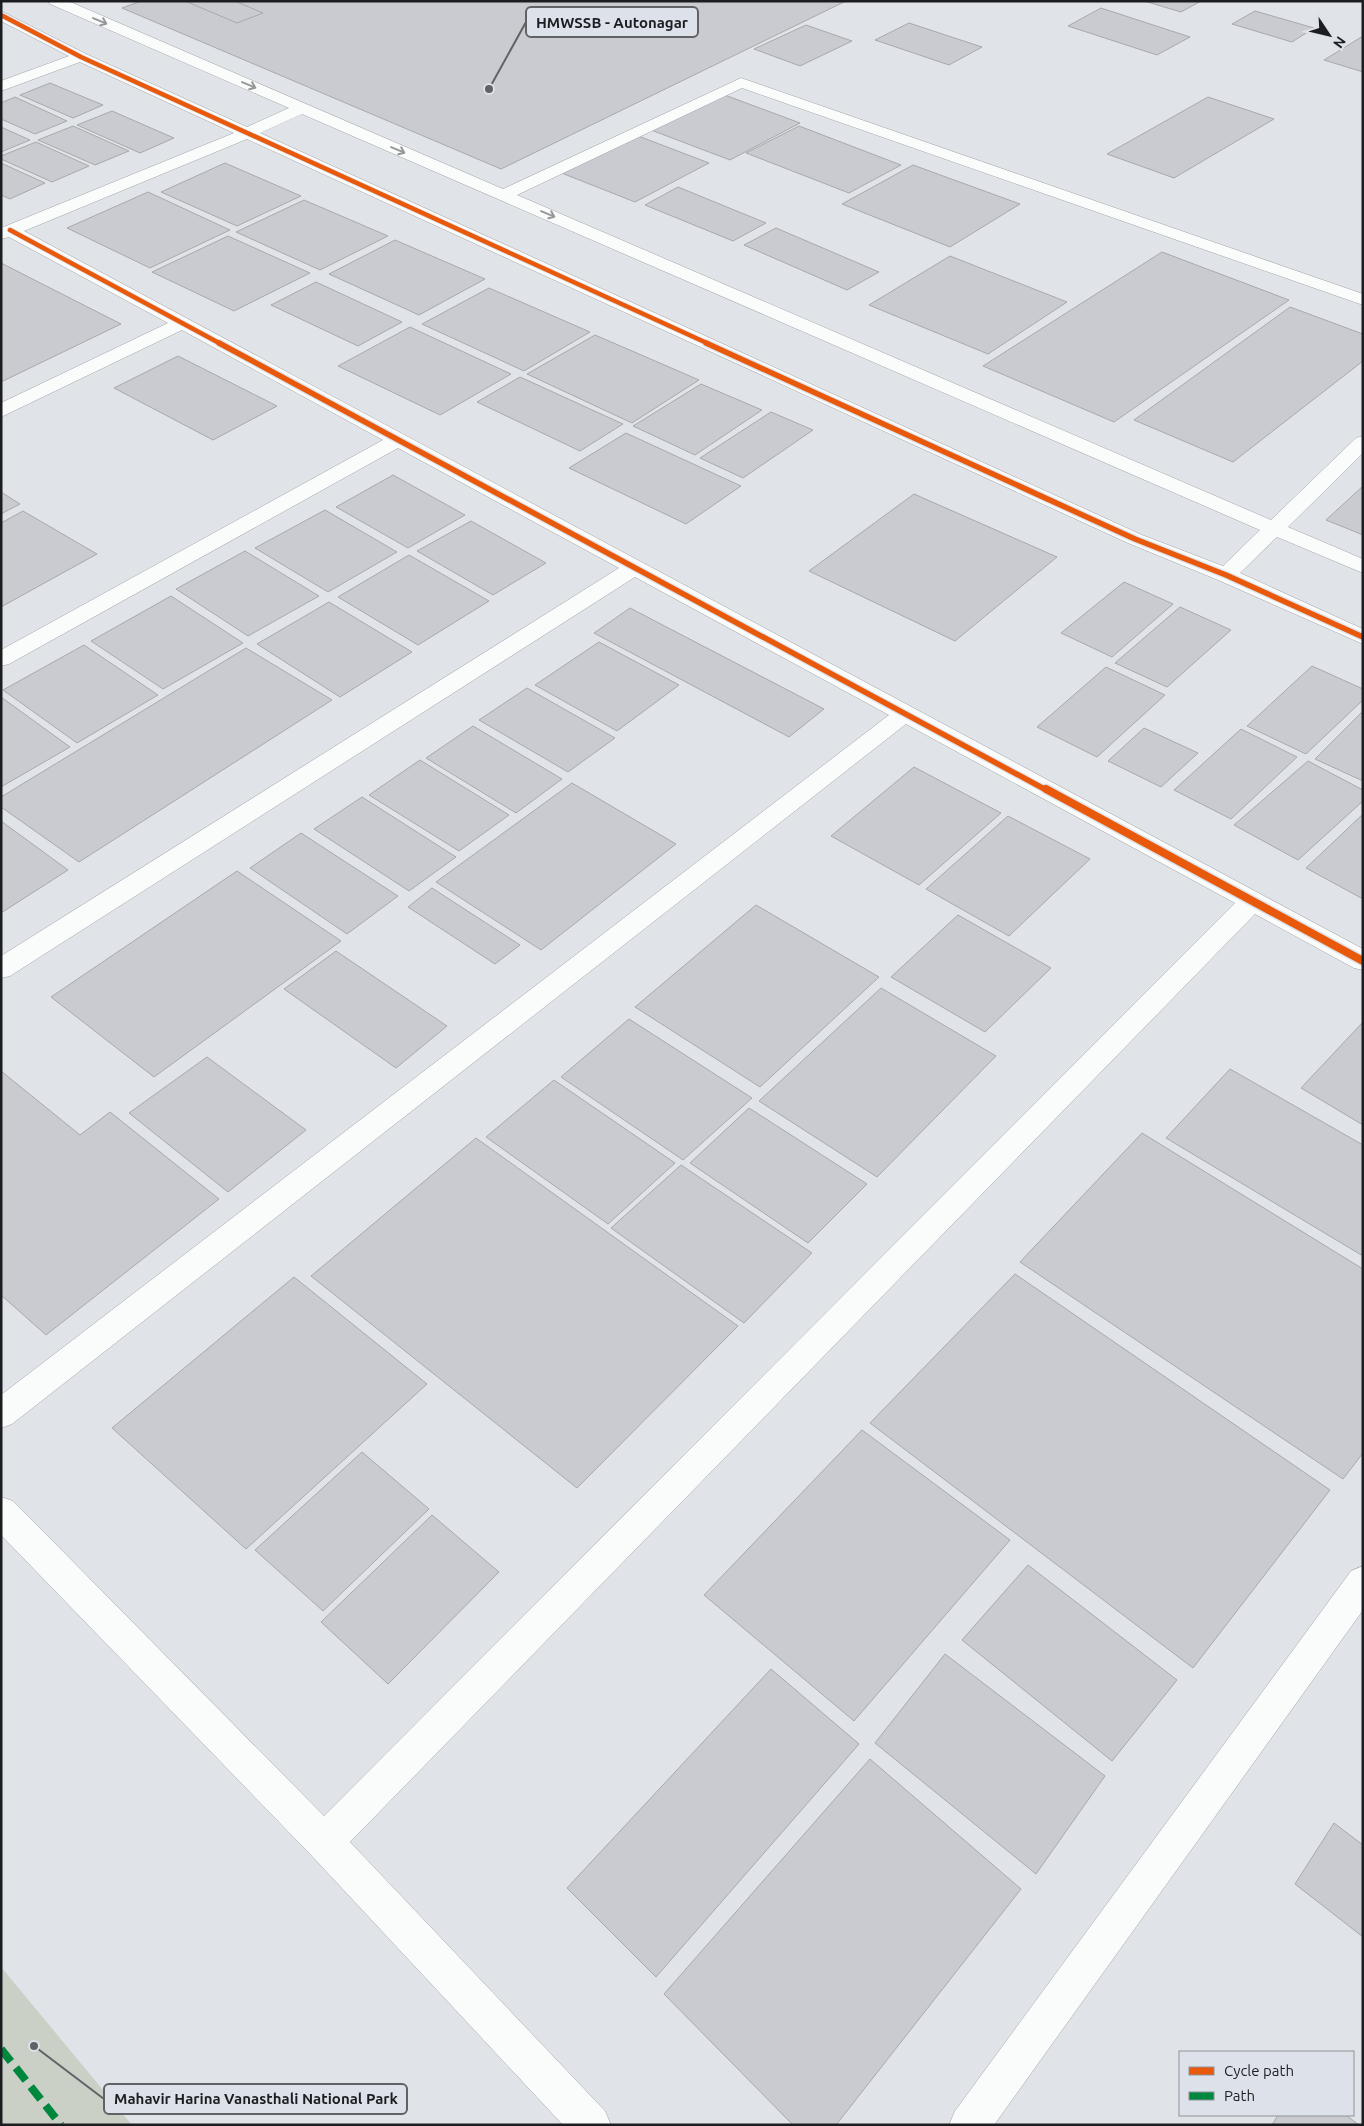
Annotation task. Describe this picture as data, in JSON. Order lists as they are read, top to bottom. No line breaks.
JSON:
{"places":["HMWSSB - Autonagar","Mahavir Harina Vanasthali National Park"],"legend":["Cycle path","Path"],"north":"bottom right"}
